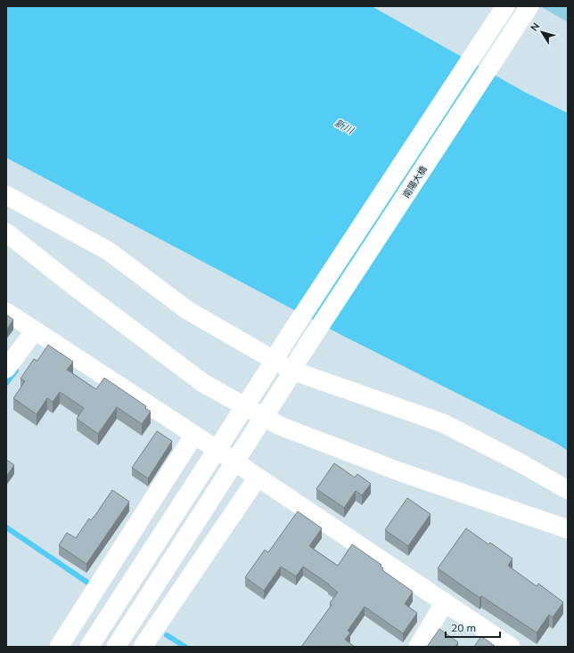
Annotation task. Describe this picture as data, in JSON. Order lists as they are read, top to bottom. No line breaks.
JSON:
{"streets":{"street":["南陽大橋"]},"water":["新川"],"scale_bar":"20 m","north":"top left"}
